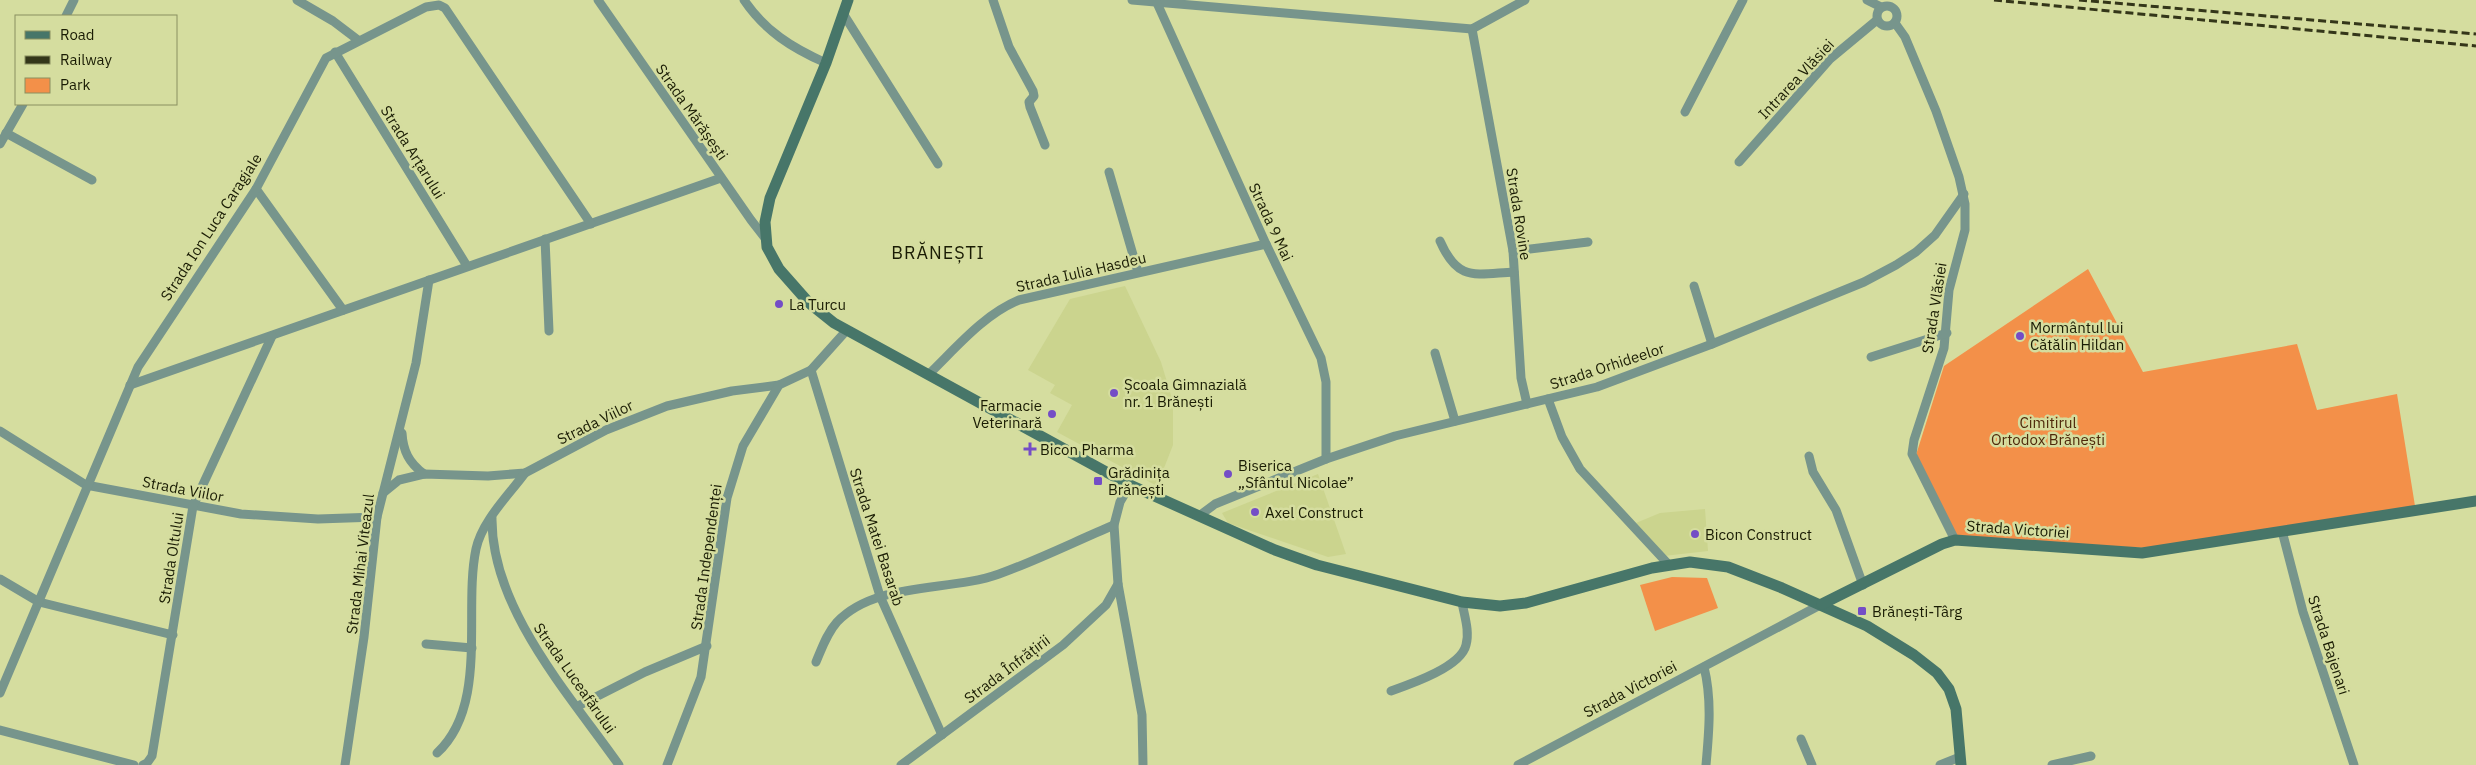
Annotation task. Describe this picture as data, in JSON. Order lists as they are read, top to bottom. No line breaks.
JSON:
{"streets":{"main road":["Strada Victoriei"],"street":["Intrarea Vlăsiei","Strada Mărășești","Strada Arțarului","Strada Rovine","Strada 9 Mai","Strada Ion Luca Caragiale","Strada Iulia Hasdeu","Strada Vlăsiei","Strada Orhideelor","Strada Viilor","Strada Matei Basarab","Strada Independenței","Strada Oltului","Strada Mihai Viteazul","Strada Bajenari","Strada Înfrățirii","Strada Luceafărului"]},"crossings":[["Intrarea Vlăsiei","Strada Vlăsiei"],["Strada Arțarului","Strada Ion Luca Caragiale"],["Strada Rovine","Strada Orhideelor"],["Strada 9 Mai","Strada Iulia Hasdeu"],["Strada 9 Mai","Strada Orhideelor"],["Strada Ion Luca Caragiale","Strada Viilor"],["Strada Vlăsiei","Strada Orhideelor"],["Strada Vlăsiei","Strada Victoriei"],["Strada Viilor","Strada Independenței"],["Strada Viilor","Strada Oltului"],["Strada Viilor","Strada Mihai Viteazul"],["Strada Victoriei","Strada Bajenari"],["Strada Matei Basarab","Strada Înfrățirii"]],"districts":["BRĂNEȘTI"],"parks":["Cimitirul Ortodox Brănești"],"places":{"other":["La Turcu","Mormântul lui Cătălin Hildan","Școala Gimnazială nr. 1 Brănești","Farmacie Veterinară","Biserica „Sfântul Nicolae”","Axel Construct","Bicon Construct"],"health":["Bicon Pharma"],"transit":["Grădinița Brănești","Brănești-Târg"]},"legend":["Road","Railway","Park"]}
